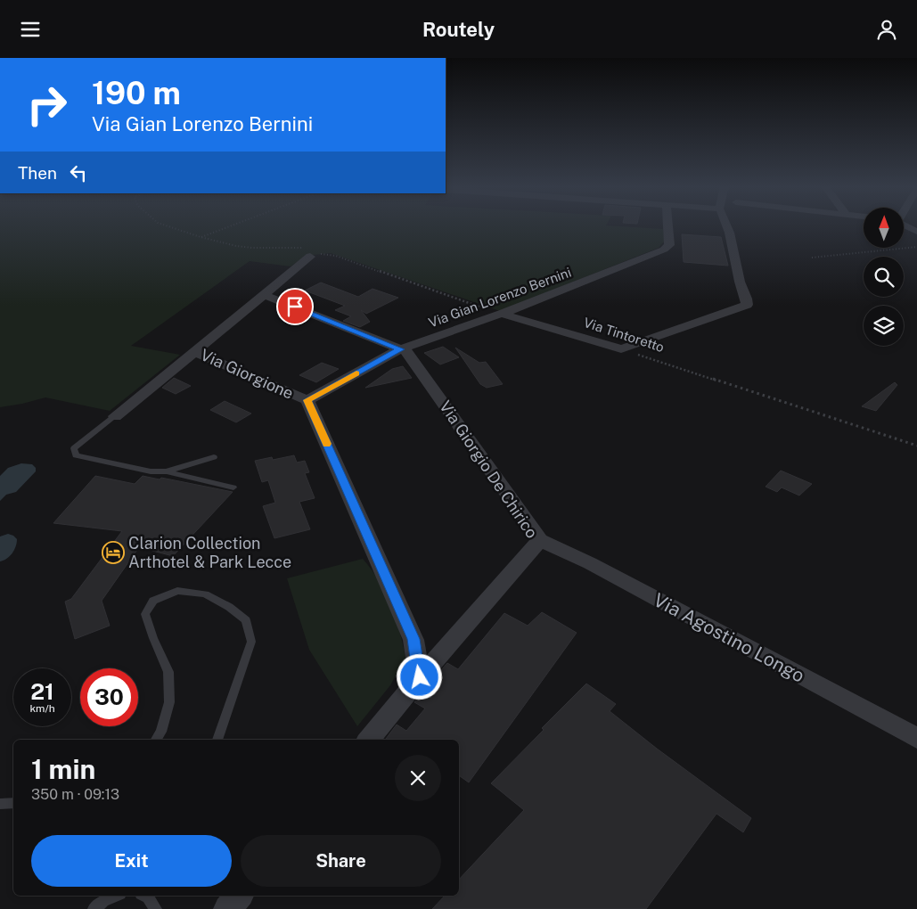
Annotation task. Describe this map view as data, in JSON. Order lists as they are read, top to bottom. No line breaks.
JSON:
{"streets":{"street":["Via Gian Lorenzo Bernini","Via Tintoretto","Via Giorgione","Via Giorgio De Chirico","Via Agostino Longo"]},"crossings":[["Via Gian Lorenzo Bernini","Via Tintoretto"],["Via Gian Lorenzo Bernini","Via Giorgione"],["Via Gian Lorenzo Bernini","Via Giorgio De Chirico"],["Via Giorgione","Via Giorgio De Chirico"],["Via Giorgio De Chirico","Via Agostino Longo"]],"places":{"hotel":["Clarion Collection Arthotel & Park Lecce"]},"north":"top","page":{"header":"Routely","turn":["190 m","Via Gian Lorenzo Bernini"],"then":"Then","speed":"21 km/h","limit":"30","heading":["1 min","350 m · 09:13"],"buttons":["Exit","Share"]}}
